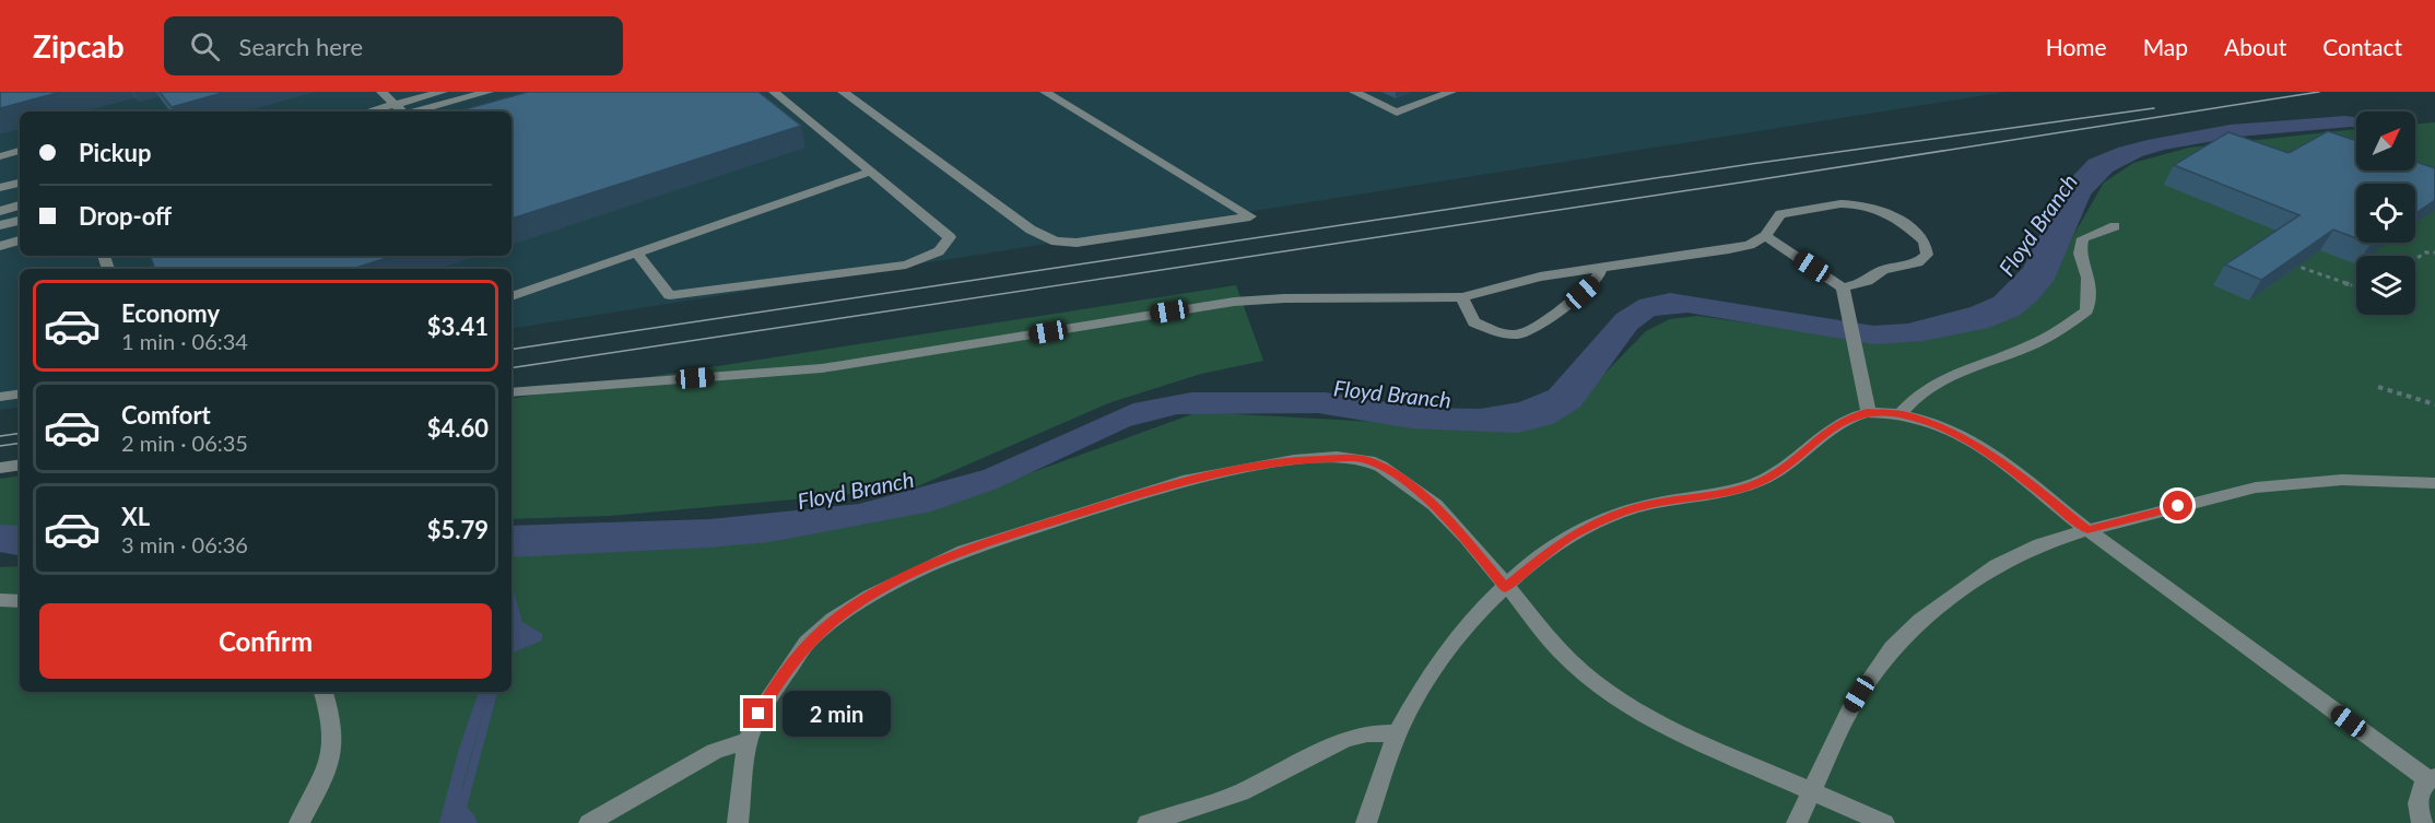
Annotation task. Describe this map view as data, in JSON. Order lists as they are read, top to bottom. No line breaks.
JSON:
{"water":["Floyd Branch"],"north":"top right","page":{"header":"Zipcab","search":"Search here","nav":["Home","Map","About","Contact"],"banner":["Pickup","Drop-off"],"list":[{"name":"Economy","note":"1 min · 06:34","value":"$3.41"},{"name":"Comfort","note":"2 min · 06:35","value":"$4.60"},{"name":"XL","note":"3 min · 06:36","value":"$5.79"}],"buttons":"Confirm","bubble":"2 min"}}
